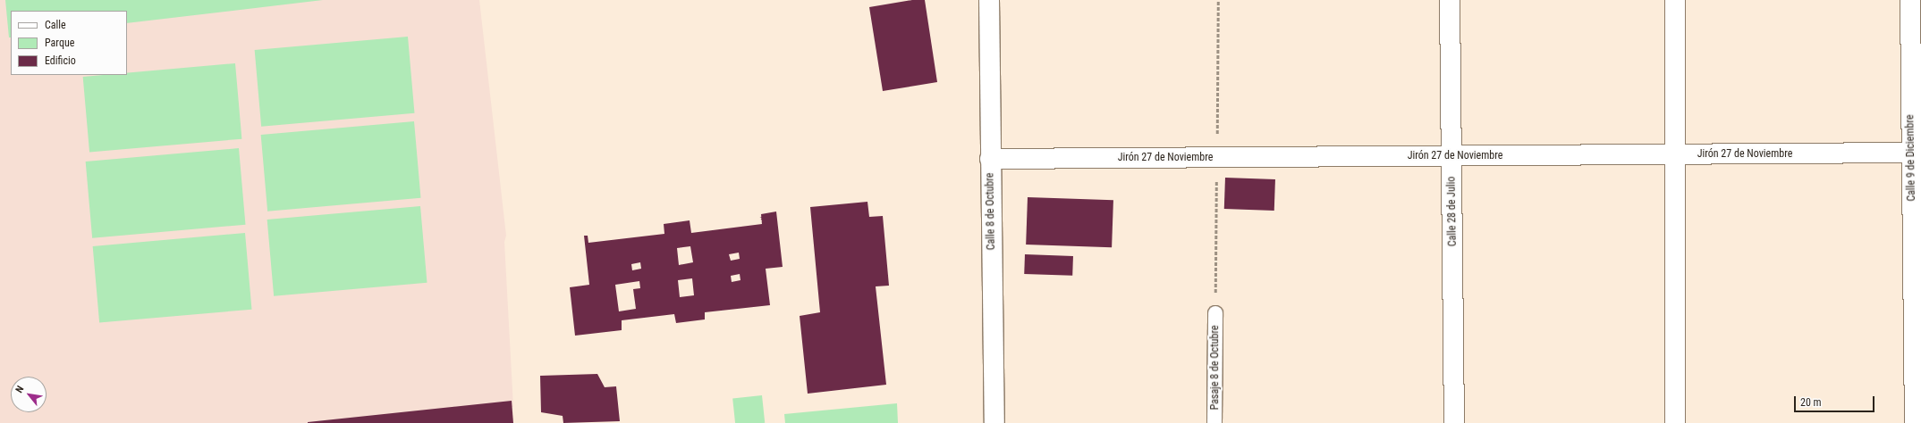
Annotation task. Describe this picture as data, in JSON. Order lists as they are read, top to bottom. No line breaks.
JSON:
{"streets":{"street":["Jirón 27 de Noviembre","Calle 9 de Diciembre","Calle 8 de Octubre","Calle 28 de Julio"],"lane":["Pasaje 8 de Octubre"]},"crossings":[["Jirón 27 de Noviembre","Calle 9 de Diciembre"],["Jirón 27 de Noviembre","Calle 8 de Octubre"],["Jirón 27 de Noviembre","Calle 28 de Julio"]],"legend":["Calle","Parque","Edificio"],"scale_bar":"20 m","north":"top left"}
